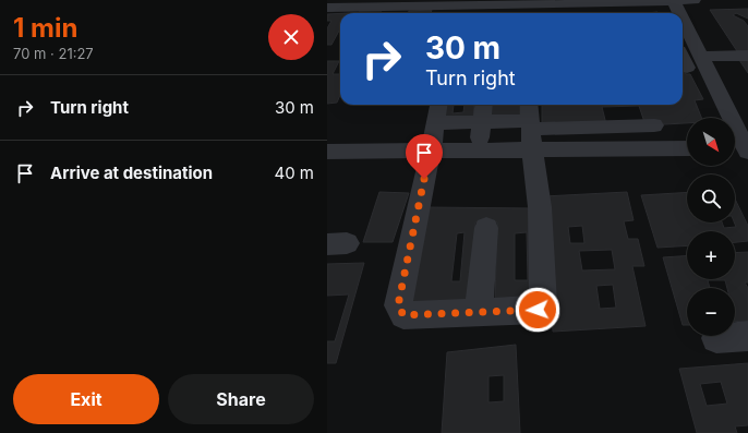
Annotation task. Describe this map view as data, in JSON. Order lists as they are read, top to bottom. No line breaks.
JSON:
{"north":"bottom right","page":{"heading":["1 min","70 m · 21:27"],"turn":["30 m","Turn right"],"list":[{"name":"Turn right","value":"30 m"},{"name":"Arrive at destination","value":"40 m"}],"map_buttons":["+","−"],"buttons":["Exit","Share"]}}
